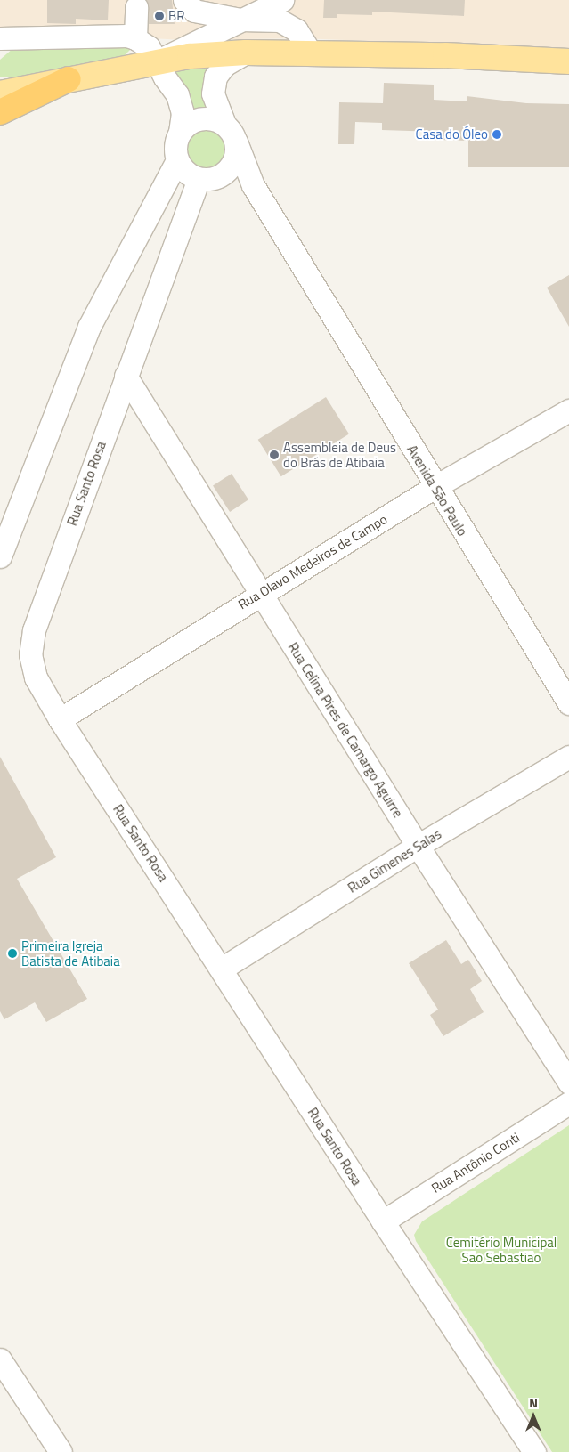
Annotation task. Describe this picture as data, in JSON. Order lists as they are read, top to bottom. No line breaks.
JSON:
{"streets":{"street":["Rua Santo Rosa","Avenida São Paulo","Rua Olavo Medeiros de Campo","Rua Celina Pires de Camargo Aguirre","Rua Gimenes Salas","Rua Antônio Conti"]},"crossings":[["Rua Santo Rosa","Avenida São Paulo"],["Rua Santo Rosa","Rua Olavo Medeiros de Campo"],["Rua Santo Rosa","Rua Celina Pires de Camargo Aguirre"],["Rua Santo Rosa","Rua Gimenes Salas"],["Rua Santo Rosa","Rua Antônio Conti"],["Avenida São Paulo","Rua Olavo Medeiros de Campo"],["Rua Olavo Medeiros de Campo","Rua Celina Pires de Camargo Aguirre"],["Rua Celina Pires de Camargo Aguirre","Rua Gimenes Salas"]],"parks":["Cemitério Municipal São Sebastião"],"places":["BR","Casa do Óleo","Assembleia de Deus do Brás de Atibaia","Primeira Igreja Batista de Atibaia"],"north":"top"}
